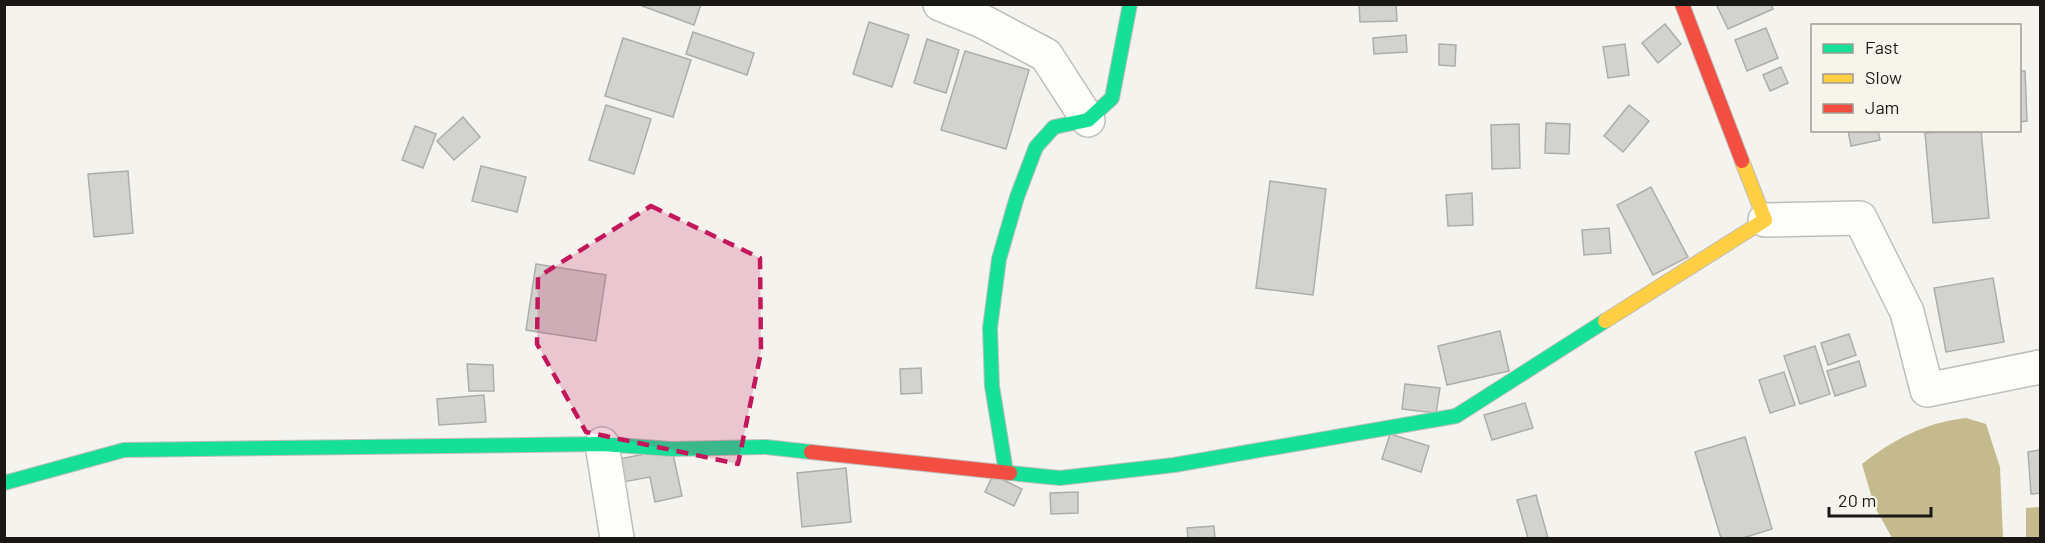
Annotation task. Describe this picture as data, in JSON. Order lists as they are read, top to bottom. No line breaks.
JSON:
{"legend":["Fast","Slow","Jam"],"scale_bar":"20 m"}
